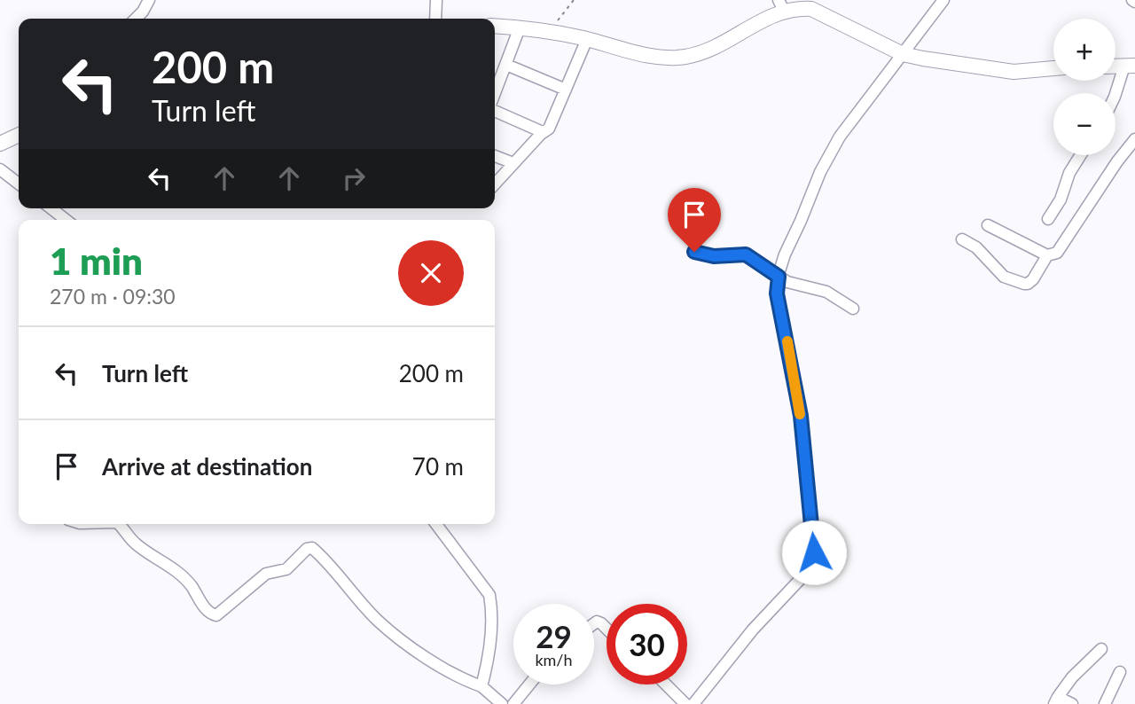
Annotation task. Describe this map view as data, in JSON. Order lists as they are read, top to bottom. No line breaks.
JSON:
{"page":{"map_buttons":["+","−"],"turn":["200 m","Turn left"],"heading":["1 min","270 m · 09:30"],"list":[{"name":"Turn left","value":"200 m"},{"name":"Arrive at destination","value":"70 m"}],"speed":"29 km/h","limit":"30"}}
